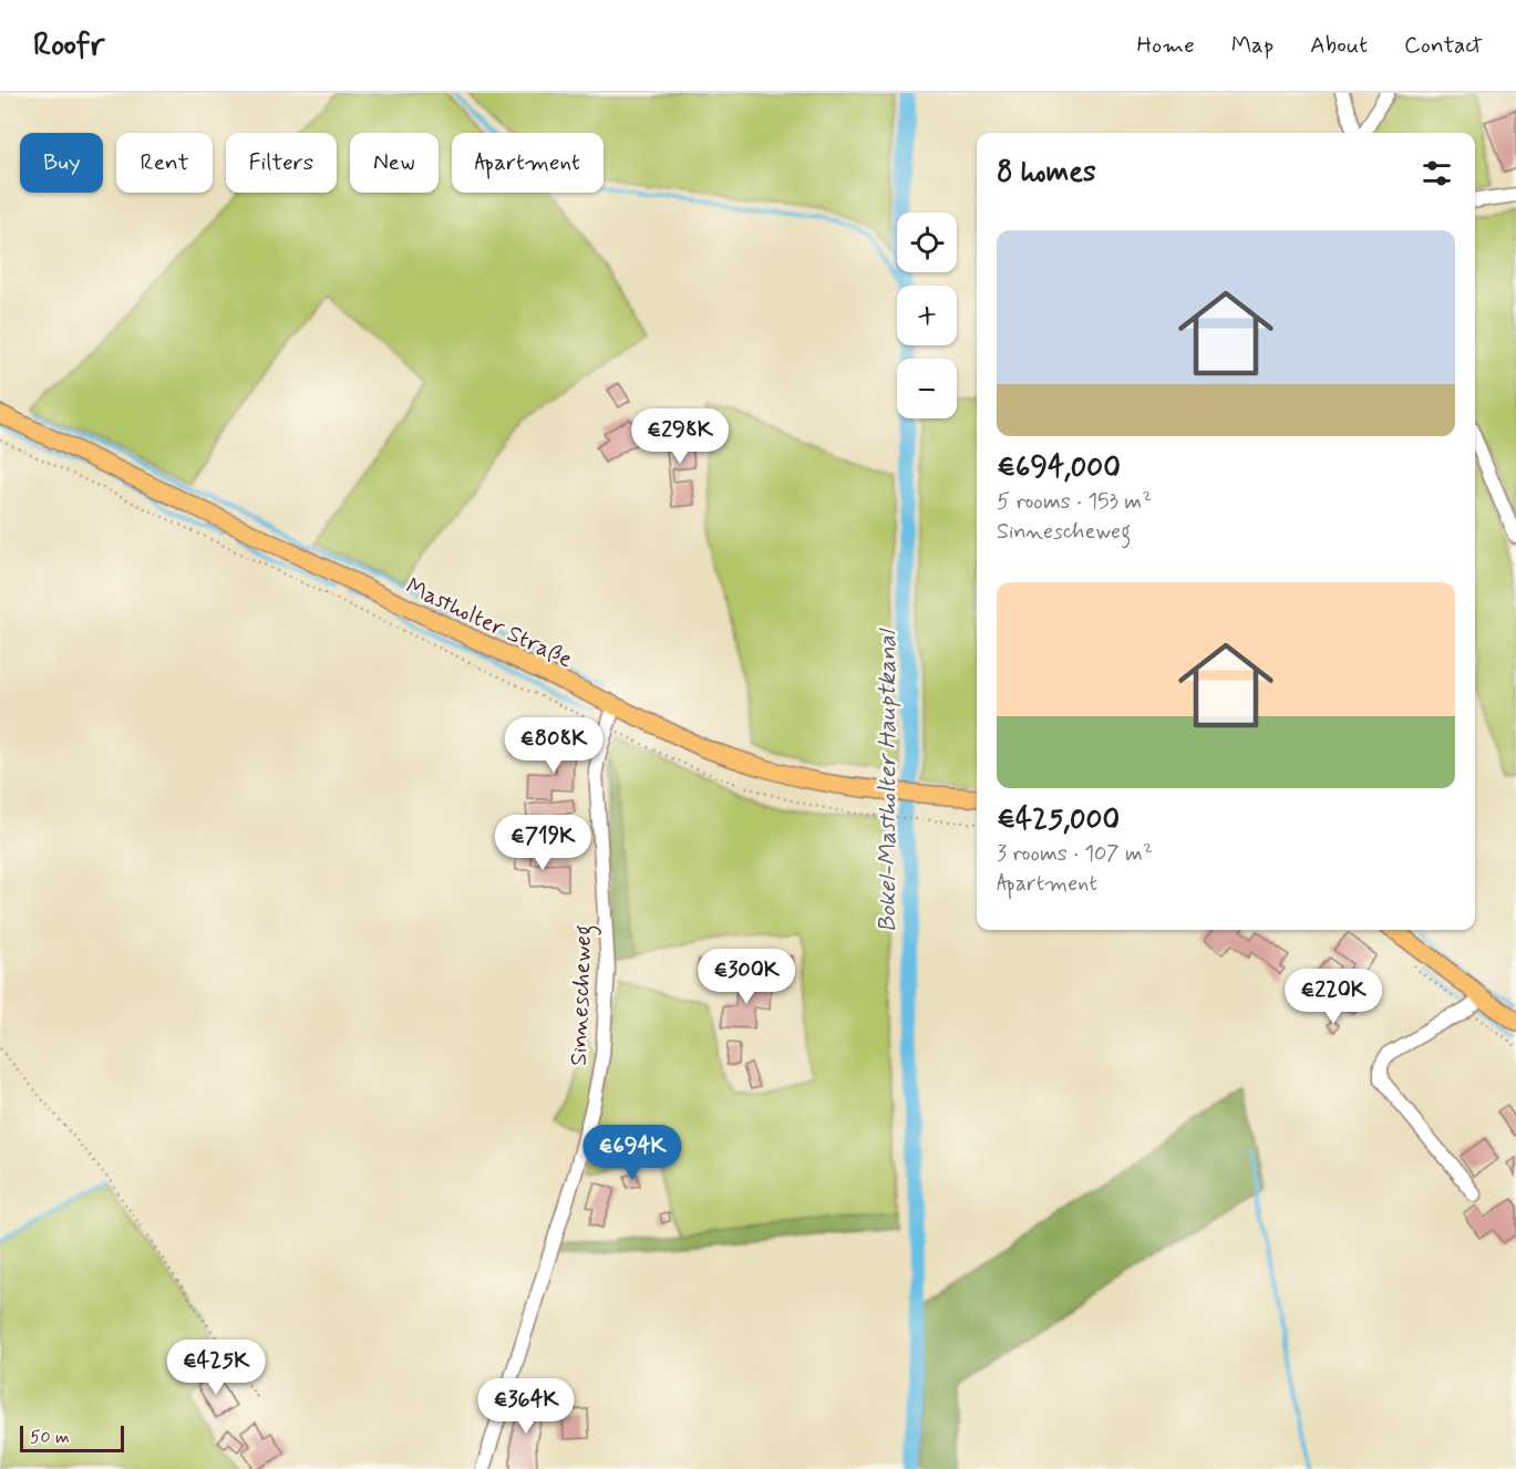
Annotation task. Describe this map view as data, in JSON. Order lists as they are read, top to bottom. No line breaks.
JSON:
{"streets":{"main road":["Mastholter Straße"],"street":["Sinnescheweg"]},"crossings":[["Mastholter Straße","Sinnescheweg"]],"water":["Bokel-Mastholter Hauptkanal"],"scale_bar":"50 m","page":{"header":"Roofr","nav":["Home","Map","About","Contact"],"chip":["Buy","Rent","Filters","New","Apartment"],"heading":"8 homes","map_buttons":["+","−"],"list":[{"name":"€694,000","note":"5 rooms · 153 m² · Sinnescheweg"},{"name":"€425,000","note":"3 rooms · 107 m² · Apartment"}],"price":["€298K","€808K","€719K","€300K","€220K","€694K","€425K","€364K"],"scale":"50 m"}}
